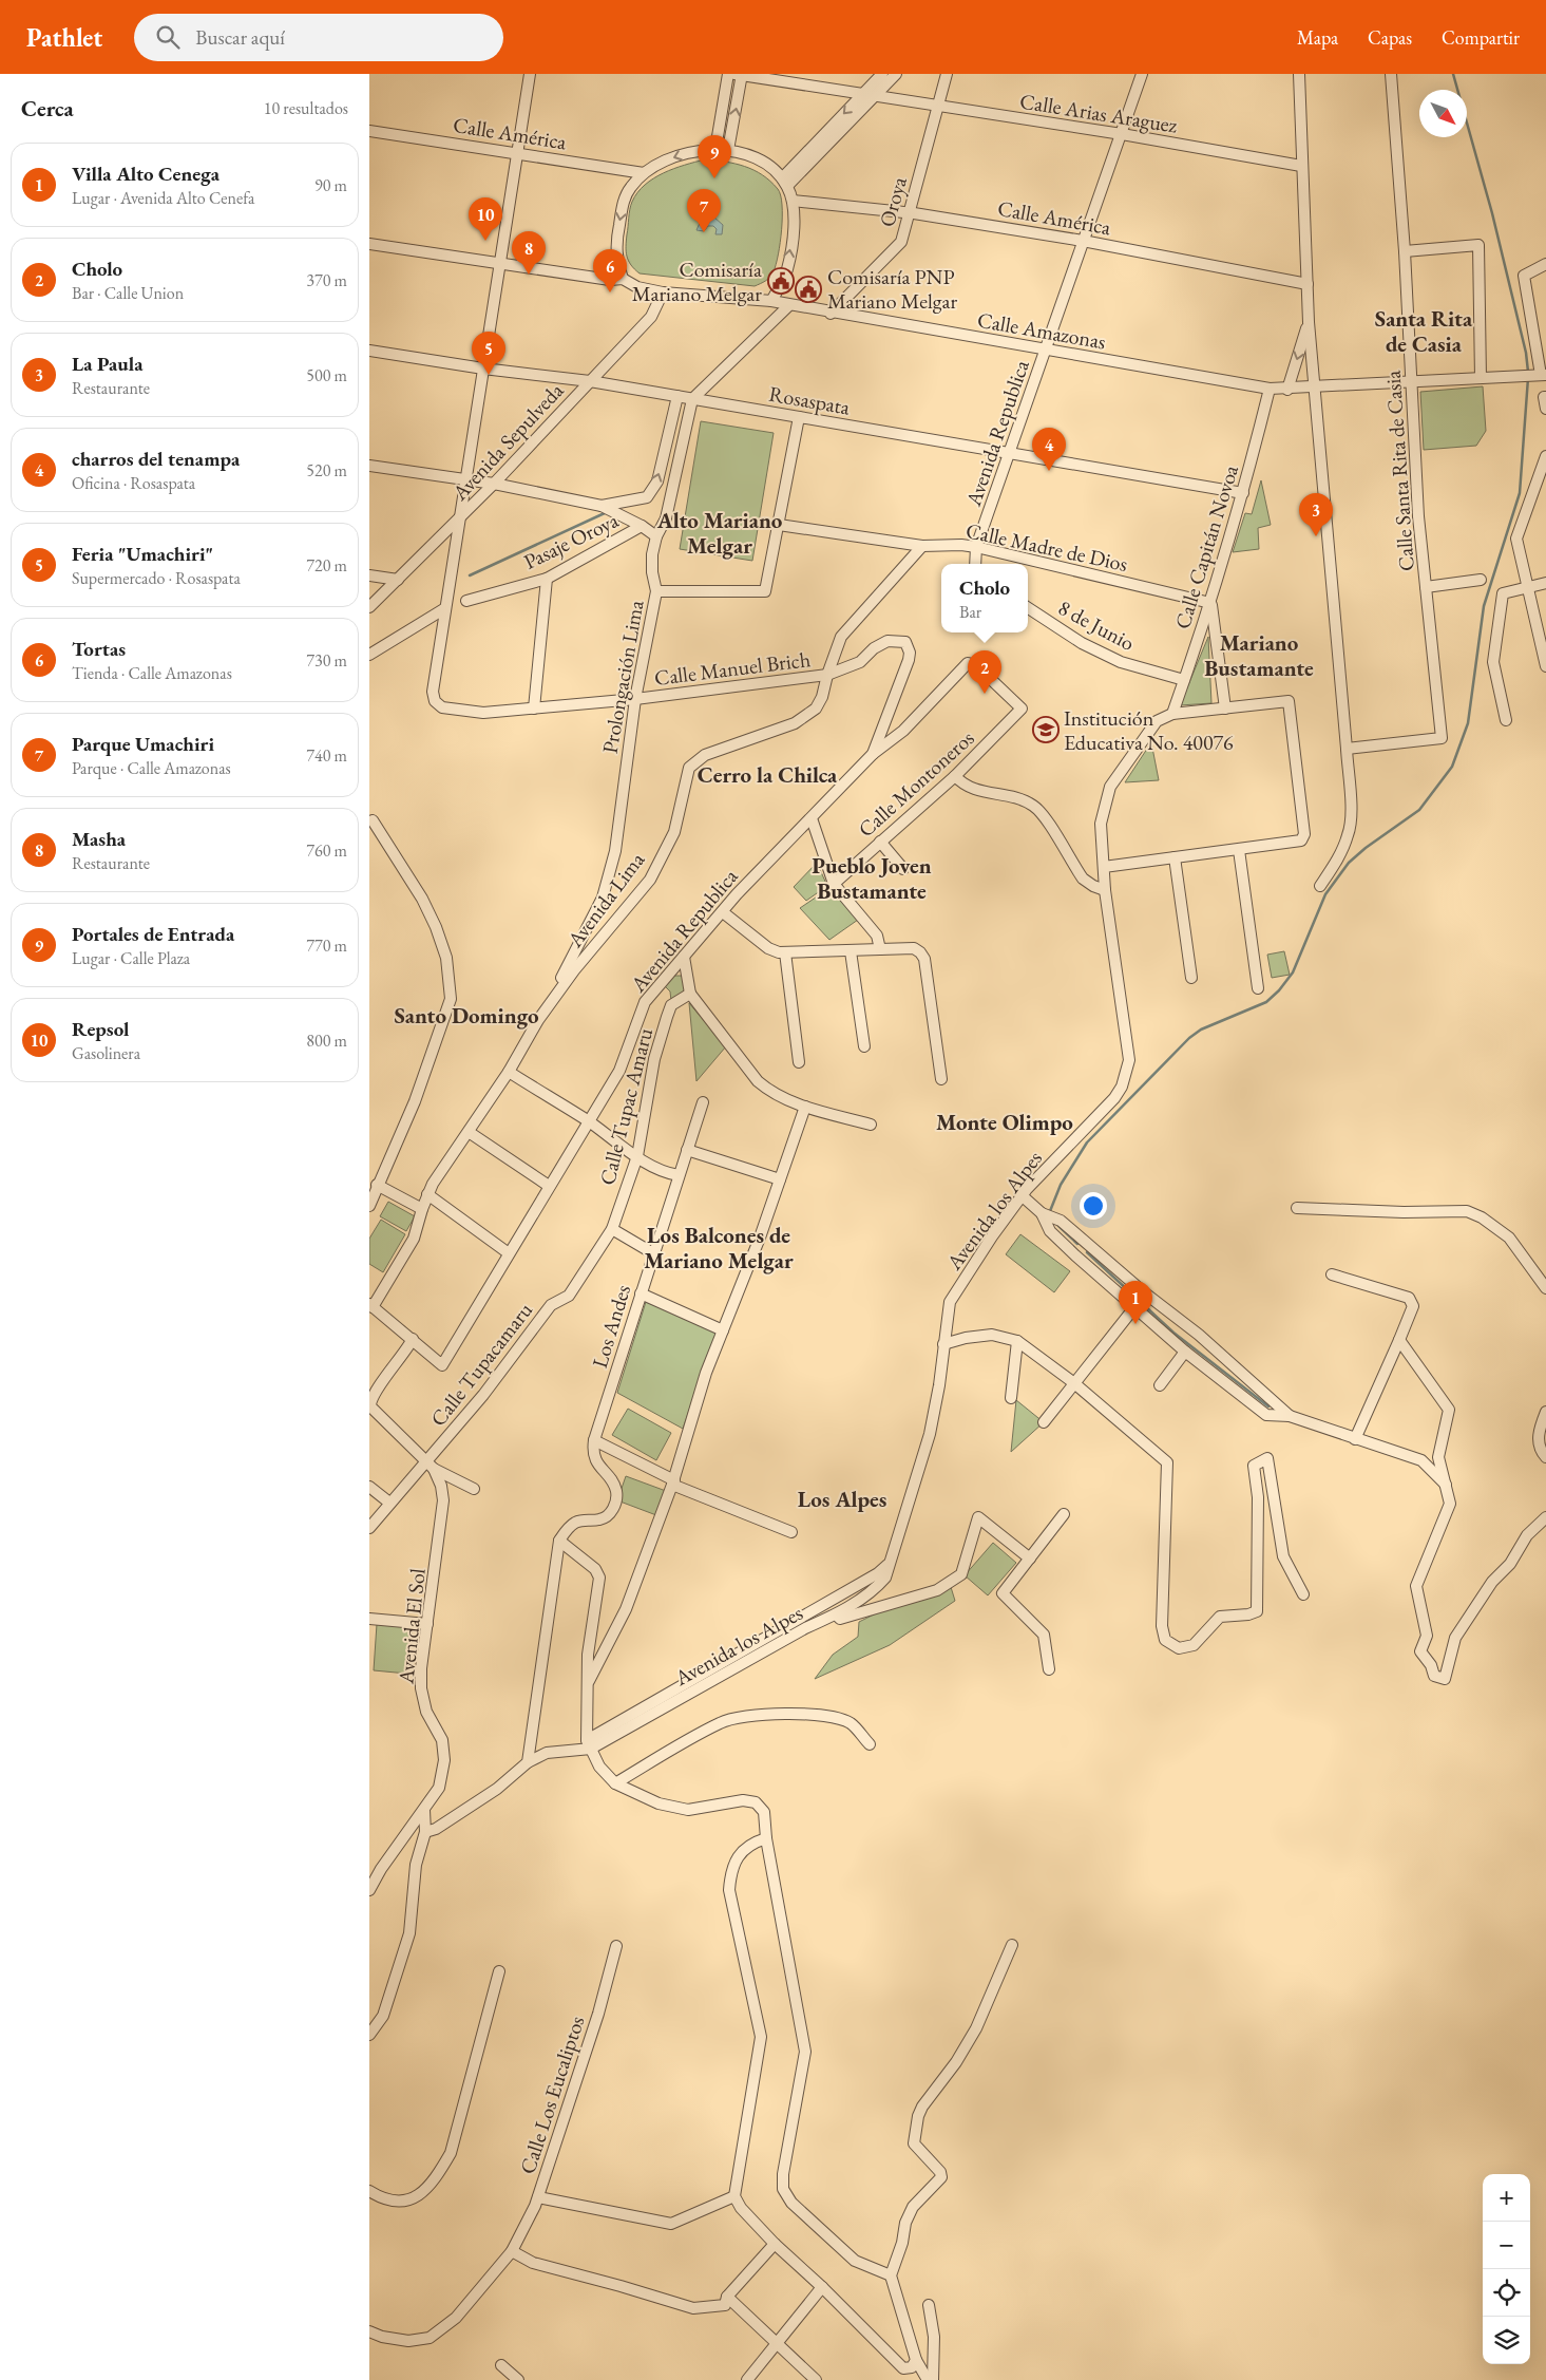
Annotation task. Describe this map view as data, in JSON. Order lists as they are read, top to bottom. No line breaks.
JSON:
{"streets":{"street":["Calle Arias Araguez","Calle América","Oroya","Calle Amazonas","Rosaspata","Avenida Republica","Avenida Sepulveda","Calle Santa Rita de Casia","Pasaje Oroya","Calle Madre de Dios","Calle Capitán Novoa","8 de Junio","Calle Manuel Brich","Prolongación Lima","Calle Montoneros","Avenida Lima","Calle Tupac Amaru","Avenida los Alpes","Los Andes","Calle Tupacamaru","Avenida El Sol","Calle Los Eucaliptos"]},"crossings":[["Calle Arias Araguez","Oroya"],["Calle Arias Araguez","Avenida Republica"],["Calle América","Oroya"],["Calle América","Calle Amazonas"],["Calle América","Avenida Republica"],["Calle América","Avenida Sepulveda"],["Oroya","Calle Amazonas"],["Calle Amazonas","Avenida Republica"],["Calle Amazonas","Avenida Sepulveda"],["Calle Amazonas","Calle Santa Rita de Casia"],["Calle Amazonas","Calle Capitán Novoa"],["Rosaspata","Avenida Republica"],["Rosaspata","Avenida Sepulveda"],["Rosaspata","Calle Capitán Novoa"],["Rosaspata","Prolongación Lima"],["Avenida Republica","Calle Madre de Dios"],["Avenida Republica","Calle Manuel Brich"],["Avenida Republica","Calle Montoneros"],["Avenida Republica","Avenida Lima"],["Pasaje Oroya","Prolongación Lima"],["Calle Madre de Dios","Calle Capitán Novoa"],["Calle Madre de Dios","Avenida Lima"],["Calle Capitán Novoa","8 de Junio"],["Calle Capitán Novoa","Avenida los Alpes"],["Calle Manuel Brich","Prolongación Lima"],["Calle Manuel Brich","Avenida Lima"],["Prolongación Lima","Avenida Lima"],["Calle Tupac Amaru","Calle Tupacamaru"],["Calle Tupacamaru","Avenida El Sol"]],"districts":["Santa Rita de Casia","Alto Mariano Melgar","Mariano Bustamante","Cerro la Chilca","Pueblo Joven Bustamante","Santo Domingo","Monte Olimpo","Los Balcones de Mariano Melgar","Los Alpes"],"places":{"public building":["Comisaría Mariano Melgar","Comisaría PNP Mariano Melgar"],"school or university":["Institución Educativa No. 40076"]},"north":"bottom right","page":{"header":"Pathlet","search":"Buscar aquí","nav":["Mapa","Capas","Compartir"],"heading":["Cerca","10 resultados"],"pins":["9","7","10","8","6","5","4","3","2","1"],"list":[{"mark":"1","name":"Villa Alto Cenega","note":"Lugar · Avenida Alto Cenefa","value":"90 m"},{"mark":"2","name":"Cholo","note":"Bar · Calle Union","value":"370 m"},{"mark":"3","name":"La Paula","note":"Restaurante","value":"500 m"},{"mark":"4","name":"charros del tenampa","note":"Oficina · Rosaspata","value":"520 m"},{"mark":"5","name":"Feria \"Umachiri\"","note":"Supermercado · Rosaspata","value":"720 m"},{"mark":"6","name":"Tortas","note":"Tienda · Calle Amazonas","value":"730 m"},{"mark":"7","name":"Parque Umachiri","note":"Parque · Calle Amazonas","value":"740 m"},{"mark":"8","name":"Masha","note":"Restaurante","value":"760 m"},{"mark":"9","name":"Portales de Entrada","note":"Lugar · Calle Plaza","value":"770 m"},{"mark":"10","name":"Repsol","note":"Gasolinera","value":"800 m"}],"popup":["Cholo","Bar"],"map_buttons":["+","−"]}}
